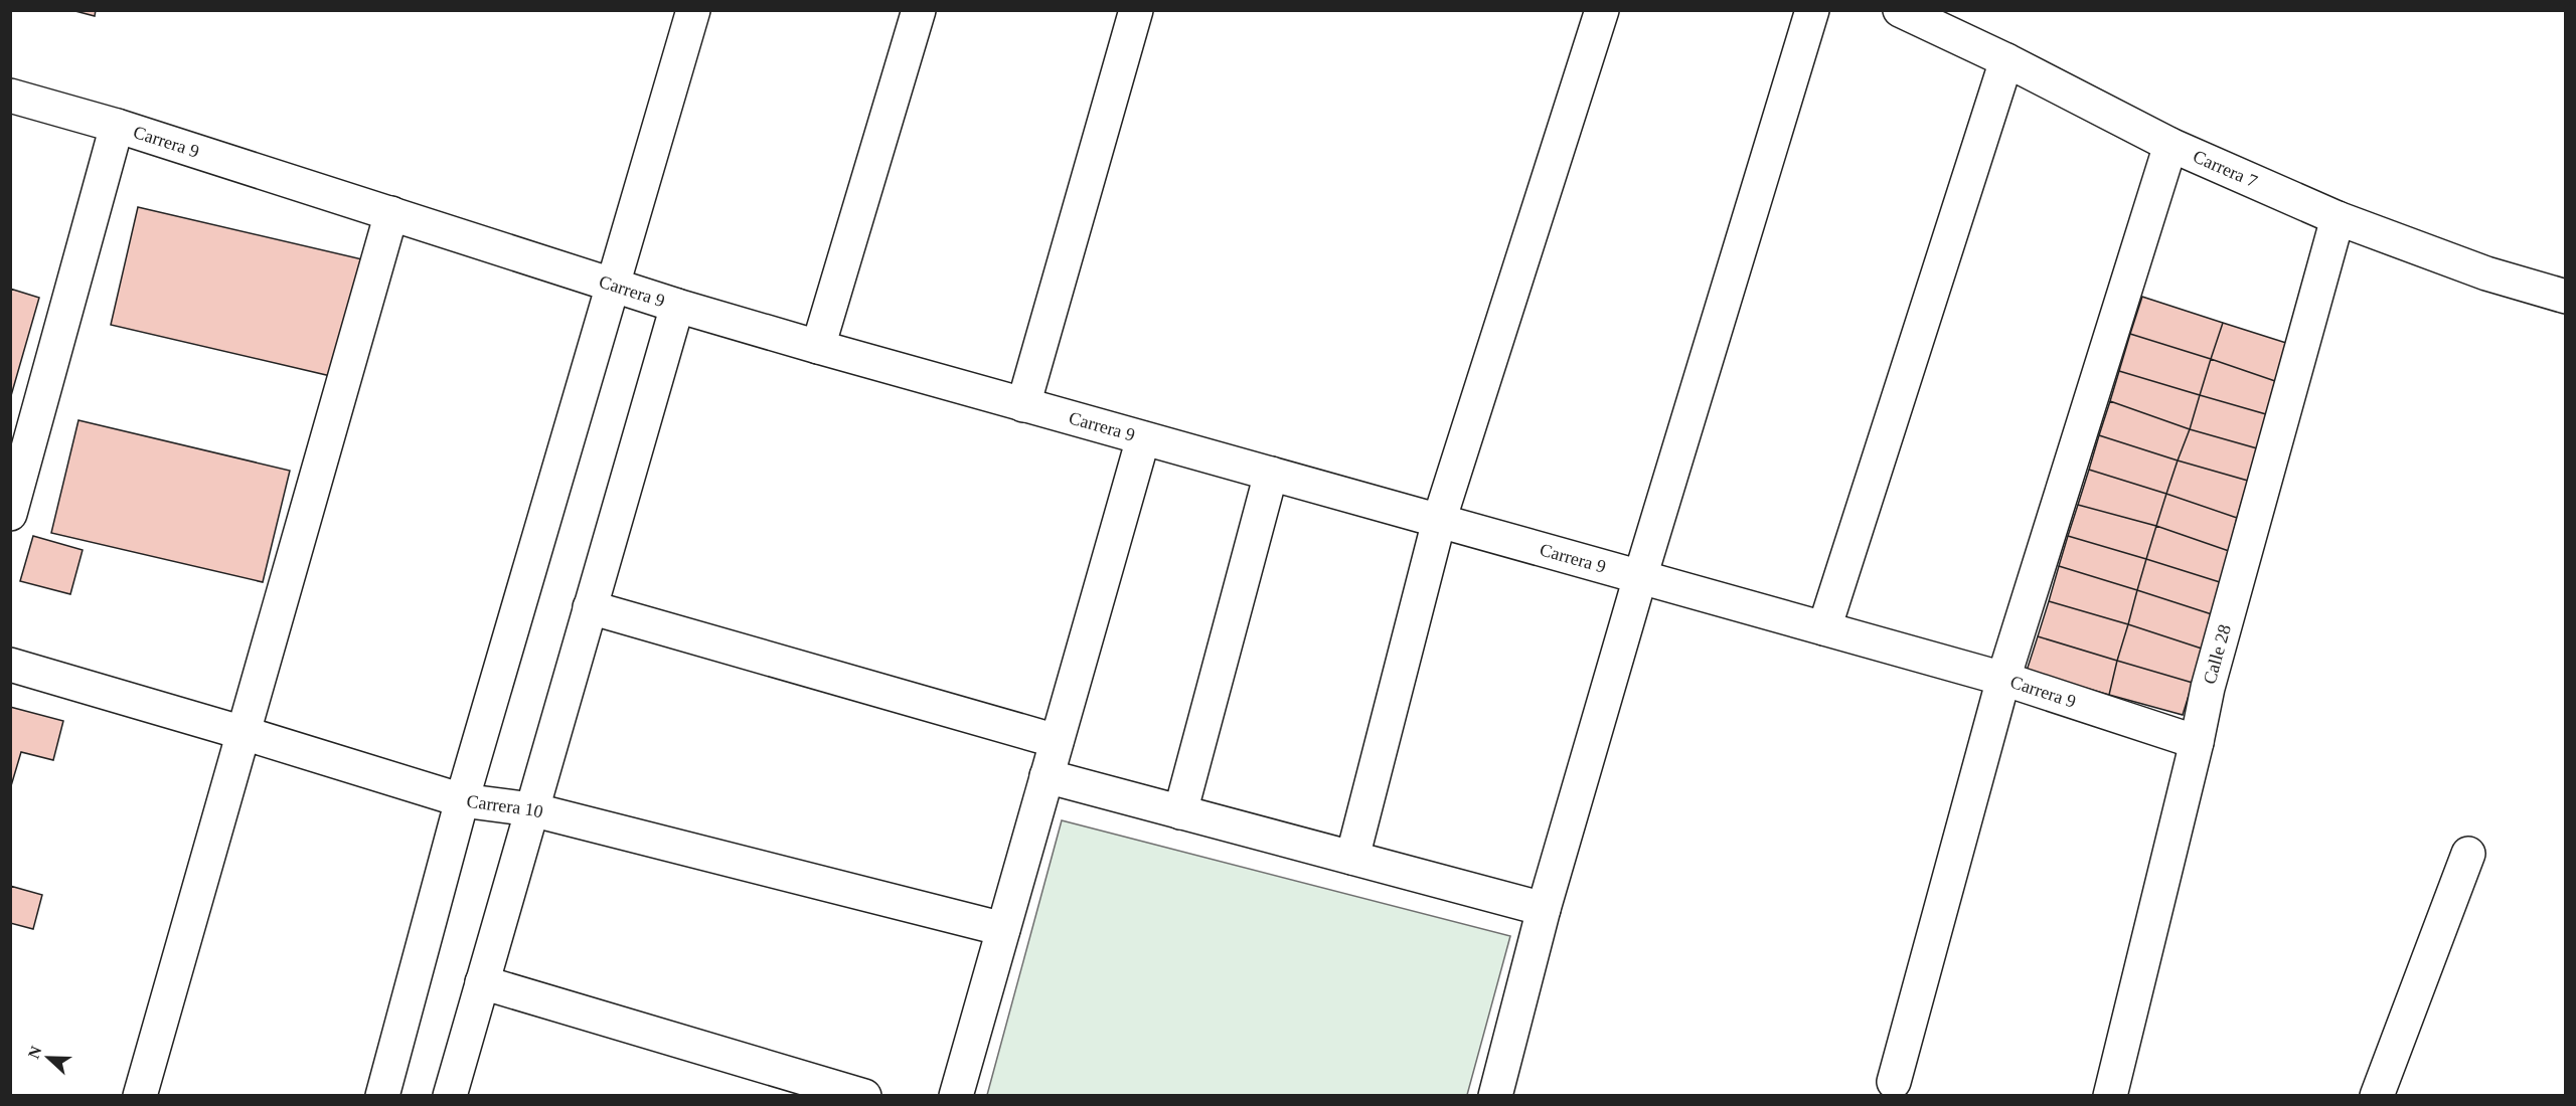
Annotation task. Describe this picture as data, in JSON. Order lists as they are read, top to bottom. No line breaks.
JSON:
{"streets":{"street":["Carrera 9","Carrera 7","Calle 28","Carrera 10"]},"crossings":[["Carrera 9","Calle 28"],["Carrera 7","Calle 28"]],"north":"left"}
